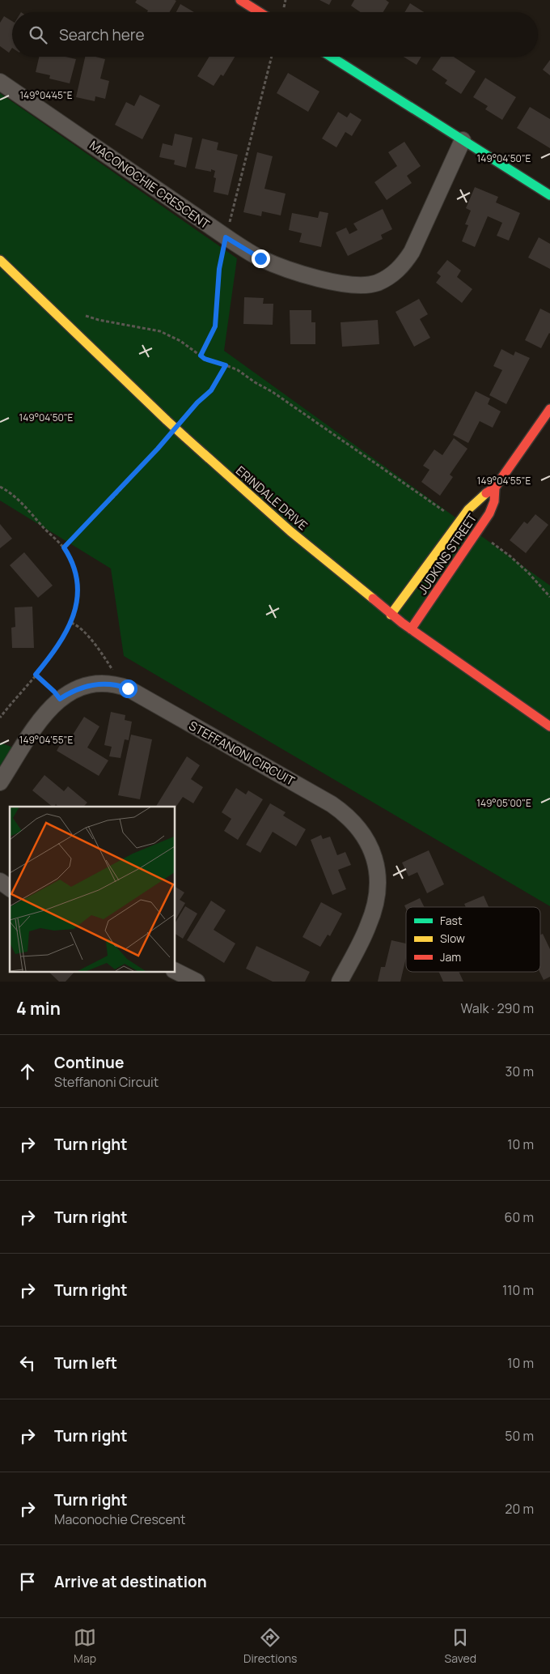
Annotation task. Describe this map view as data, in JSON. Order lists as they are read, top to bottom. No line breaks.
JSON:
{"streets":{"street":["MACONOCHIE CRESCENT","ERINDALE DRIVE","JUDKINS STREET","STEFFANONI CIRCUIT"]},"crossings":[["ERINDALE DRIVE","JUDKINS STREET"]],"legend":["Fast","Slow","Jam"],"page":{"search":"Search here","heading":["4 min","Walk · 290 m"],"list":[["Continue","Steffanoni Circuit","30 m"],["Turn right","10 m"],["Turn right","60 m"],["Turn right","110 m"],["Turn left","10 m"],["Turn right","50 m"],["Turn right","Maconochie Crescent","20 m"],"Arrive at destination"],"nav":["Map","Directions","Saved"]},"coordinates":["149°04'45\"E","149°04'50\"E","149°04'55\"E","149°05'00\"E"]}
